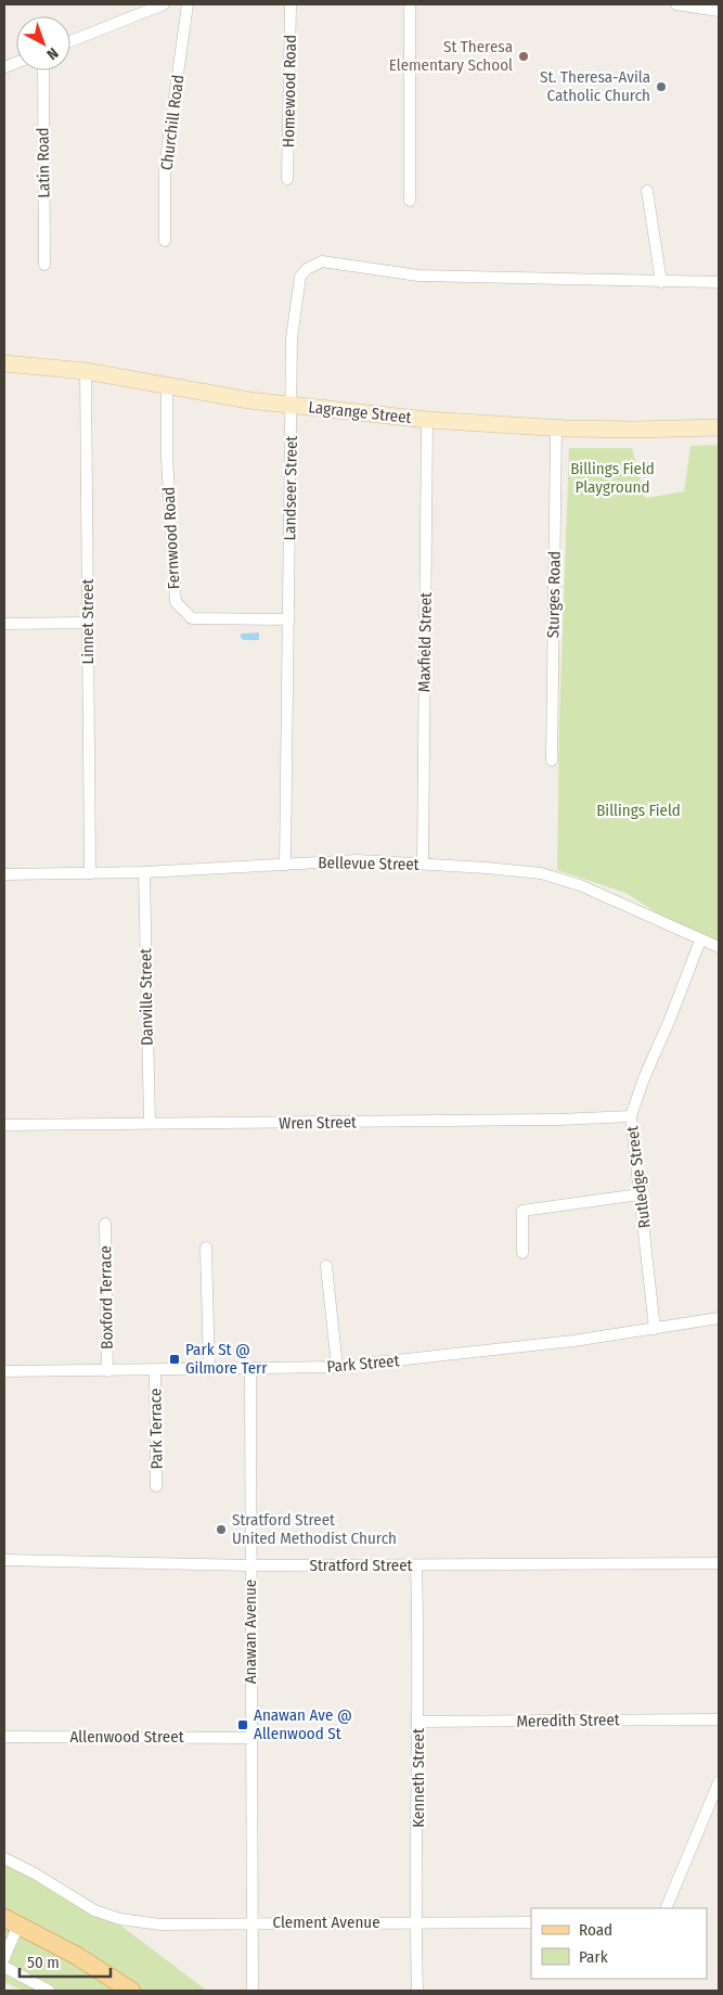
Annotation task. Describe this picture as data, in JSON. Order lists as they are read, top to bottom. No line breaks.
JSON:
{"streets":{"main road":["Lagrange Street"],"street":["Homewood Road","Churchill Road","Latin Road","Landseer Street","Fernwood Road","Sturges Road","Linnet Street","Maxfield Street","Bellevue Street","Danville Street","Wren Street","Rutledge Street","Boxford Terrace","Park Street","Park Terrace","Stratford Street","Anawan Avenue","Meredith Street","Allenwood Street","Kenneth Street","Clement Avenue"]},"crossings":[["Lagrange Street","Landseer Street"],["Lagrange Street","Fernwood Road"],["Lagrange Street","Sturges Road"],["Lagrange Street","Linnet Street"],["Lagrange Street","Maxfield Street"],["Landseer Street","Fernwood Road"],["Landseer Street","Bellevue Street"],["Linnet Street","Bellevue Street"],["Maxfield Street","Bellevue Street"],["Bellevue Street","Danville Street"],["Bellevue Street","Rutledge Street"],["Danville Street","Wren Street"],["Wren Street","Rutledge Street"],["Rutledge Street","Park Street"],["Boxford Terrace","Park Street"],["Park Street","Park Terrace"],["Park Street","Anawan Avenue"],["Stratford Street","Anawan Avenue"],["Stratford Street","Kenneth Street"],["Anawan Avenue","Allenwood Street"],["Anawan Avenue","Clement Avenue"],["Meredith Street","Kenneth Street"],["Kenneth Street","Clement Avenue"]],"parks":["Billings Field Playground","Billings Field"],"places":{"other":["St Theresa Elementary School","St. Theresa-Avila Catholic Church","Stratford Street United Methodist Church"],"transit":["Park St @ Gilmore Terr","Anawan Ave @ Allenwood St"]},"legend":["Road","Park"],"scale_bar":"50 m","north":"bottom right"}
